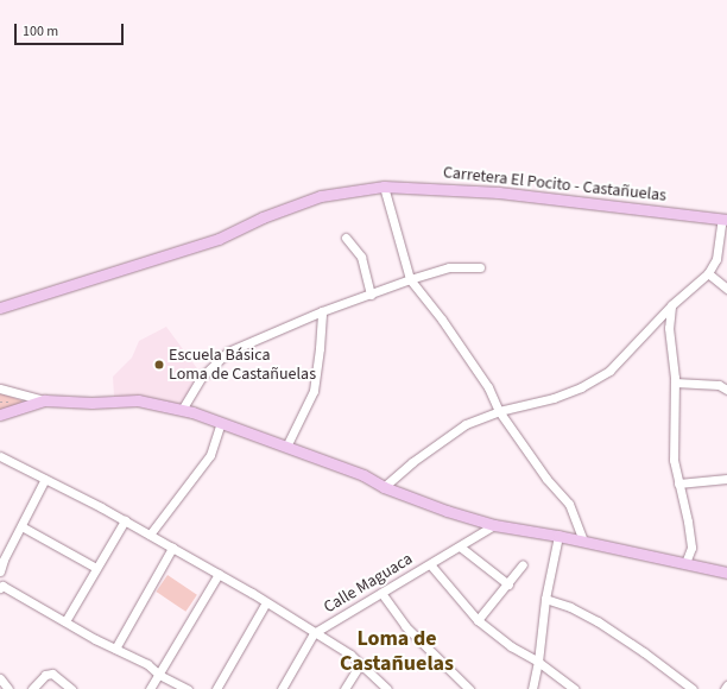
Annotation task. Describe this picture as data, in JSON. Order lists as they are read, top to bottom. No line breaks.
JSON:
{"streets":{"main road":["Carretera El Pocito - Castañuelas"],"street":["Calle Maguaca"]},"districts":["Loma de Castañuelas"],"places":["Escuela Básica Loma de Castañuelas"],"scale_bar":"100 m"}
